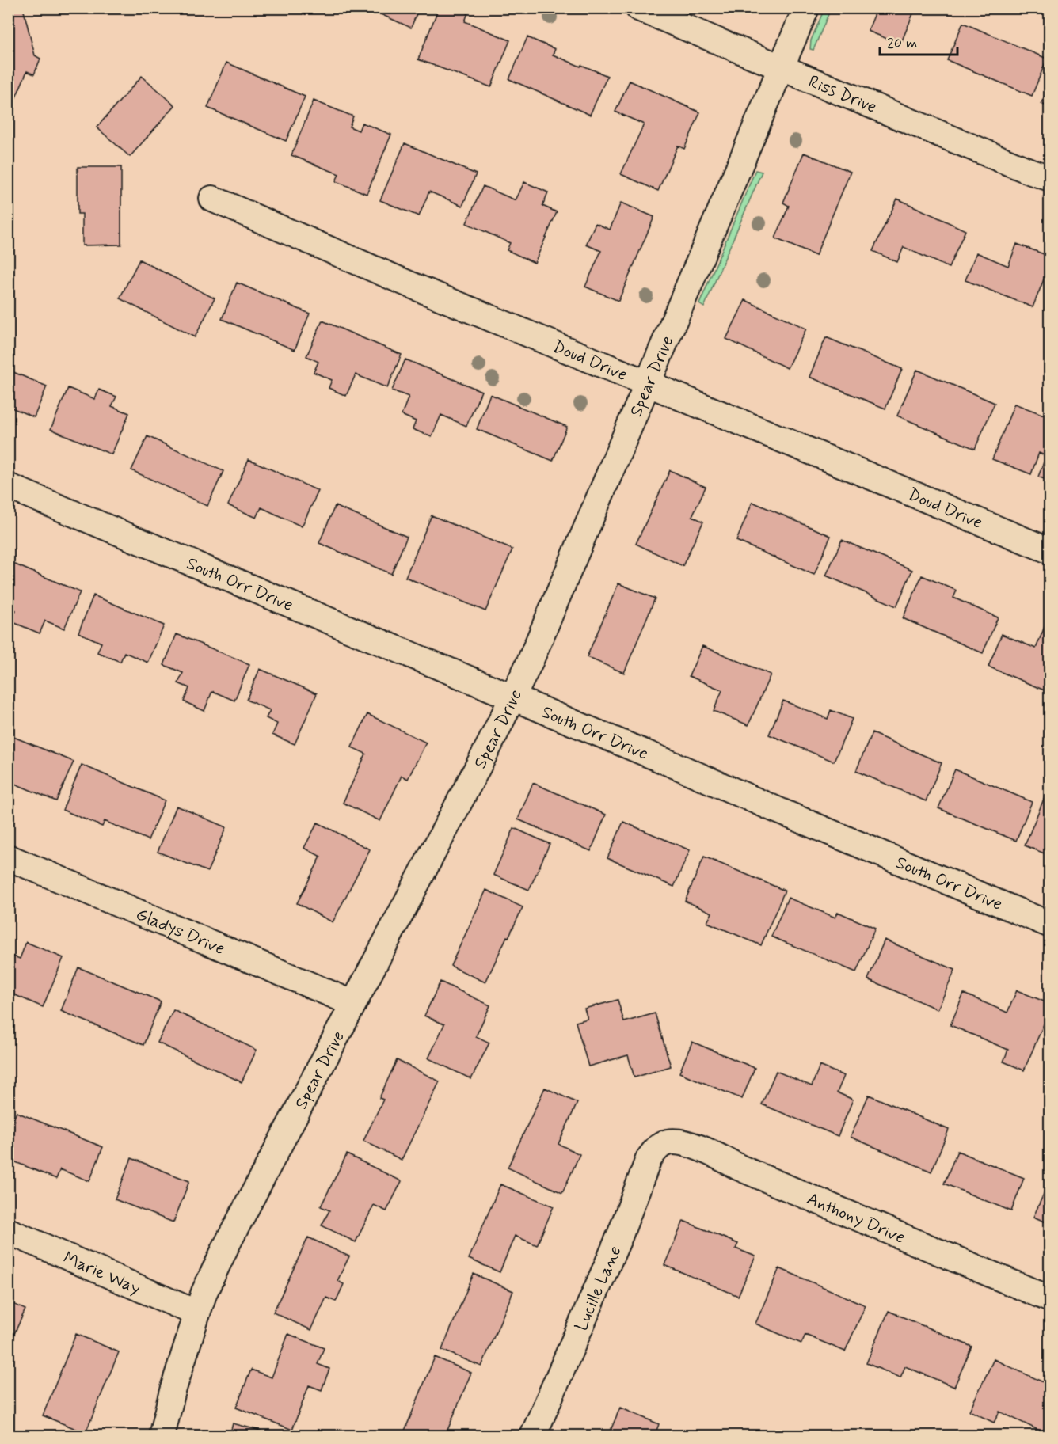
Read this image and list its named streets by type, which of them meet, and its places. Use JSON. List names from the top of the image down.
{
  "streets": {
    "street": [
      "Riss Drive",
      "Doud Drive",
      "Spear Drive",
      "South Orr Drive",
      "Gladys Drive",
      "Anthony Drive",
      "Marie Way",
      "Lucille Lane"
    ]
  },
  "crossings": [
    ["Riss Drive", "Spear Drive"],
    ["Doud Drive", "Spear Drive"],
    ["Spear Drive", "South Orr Drive"],
    ["Spear Drive", "Gladys Drive"],
    ["Spear Drive", "Marie Way"],
    ["Anthony Drive", "Lucille Lane"]
  ],
  "scale_bar": "20 m"
}
